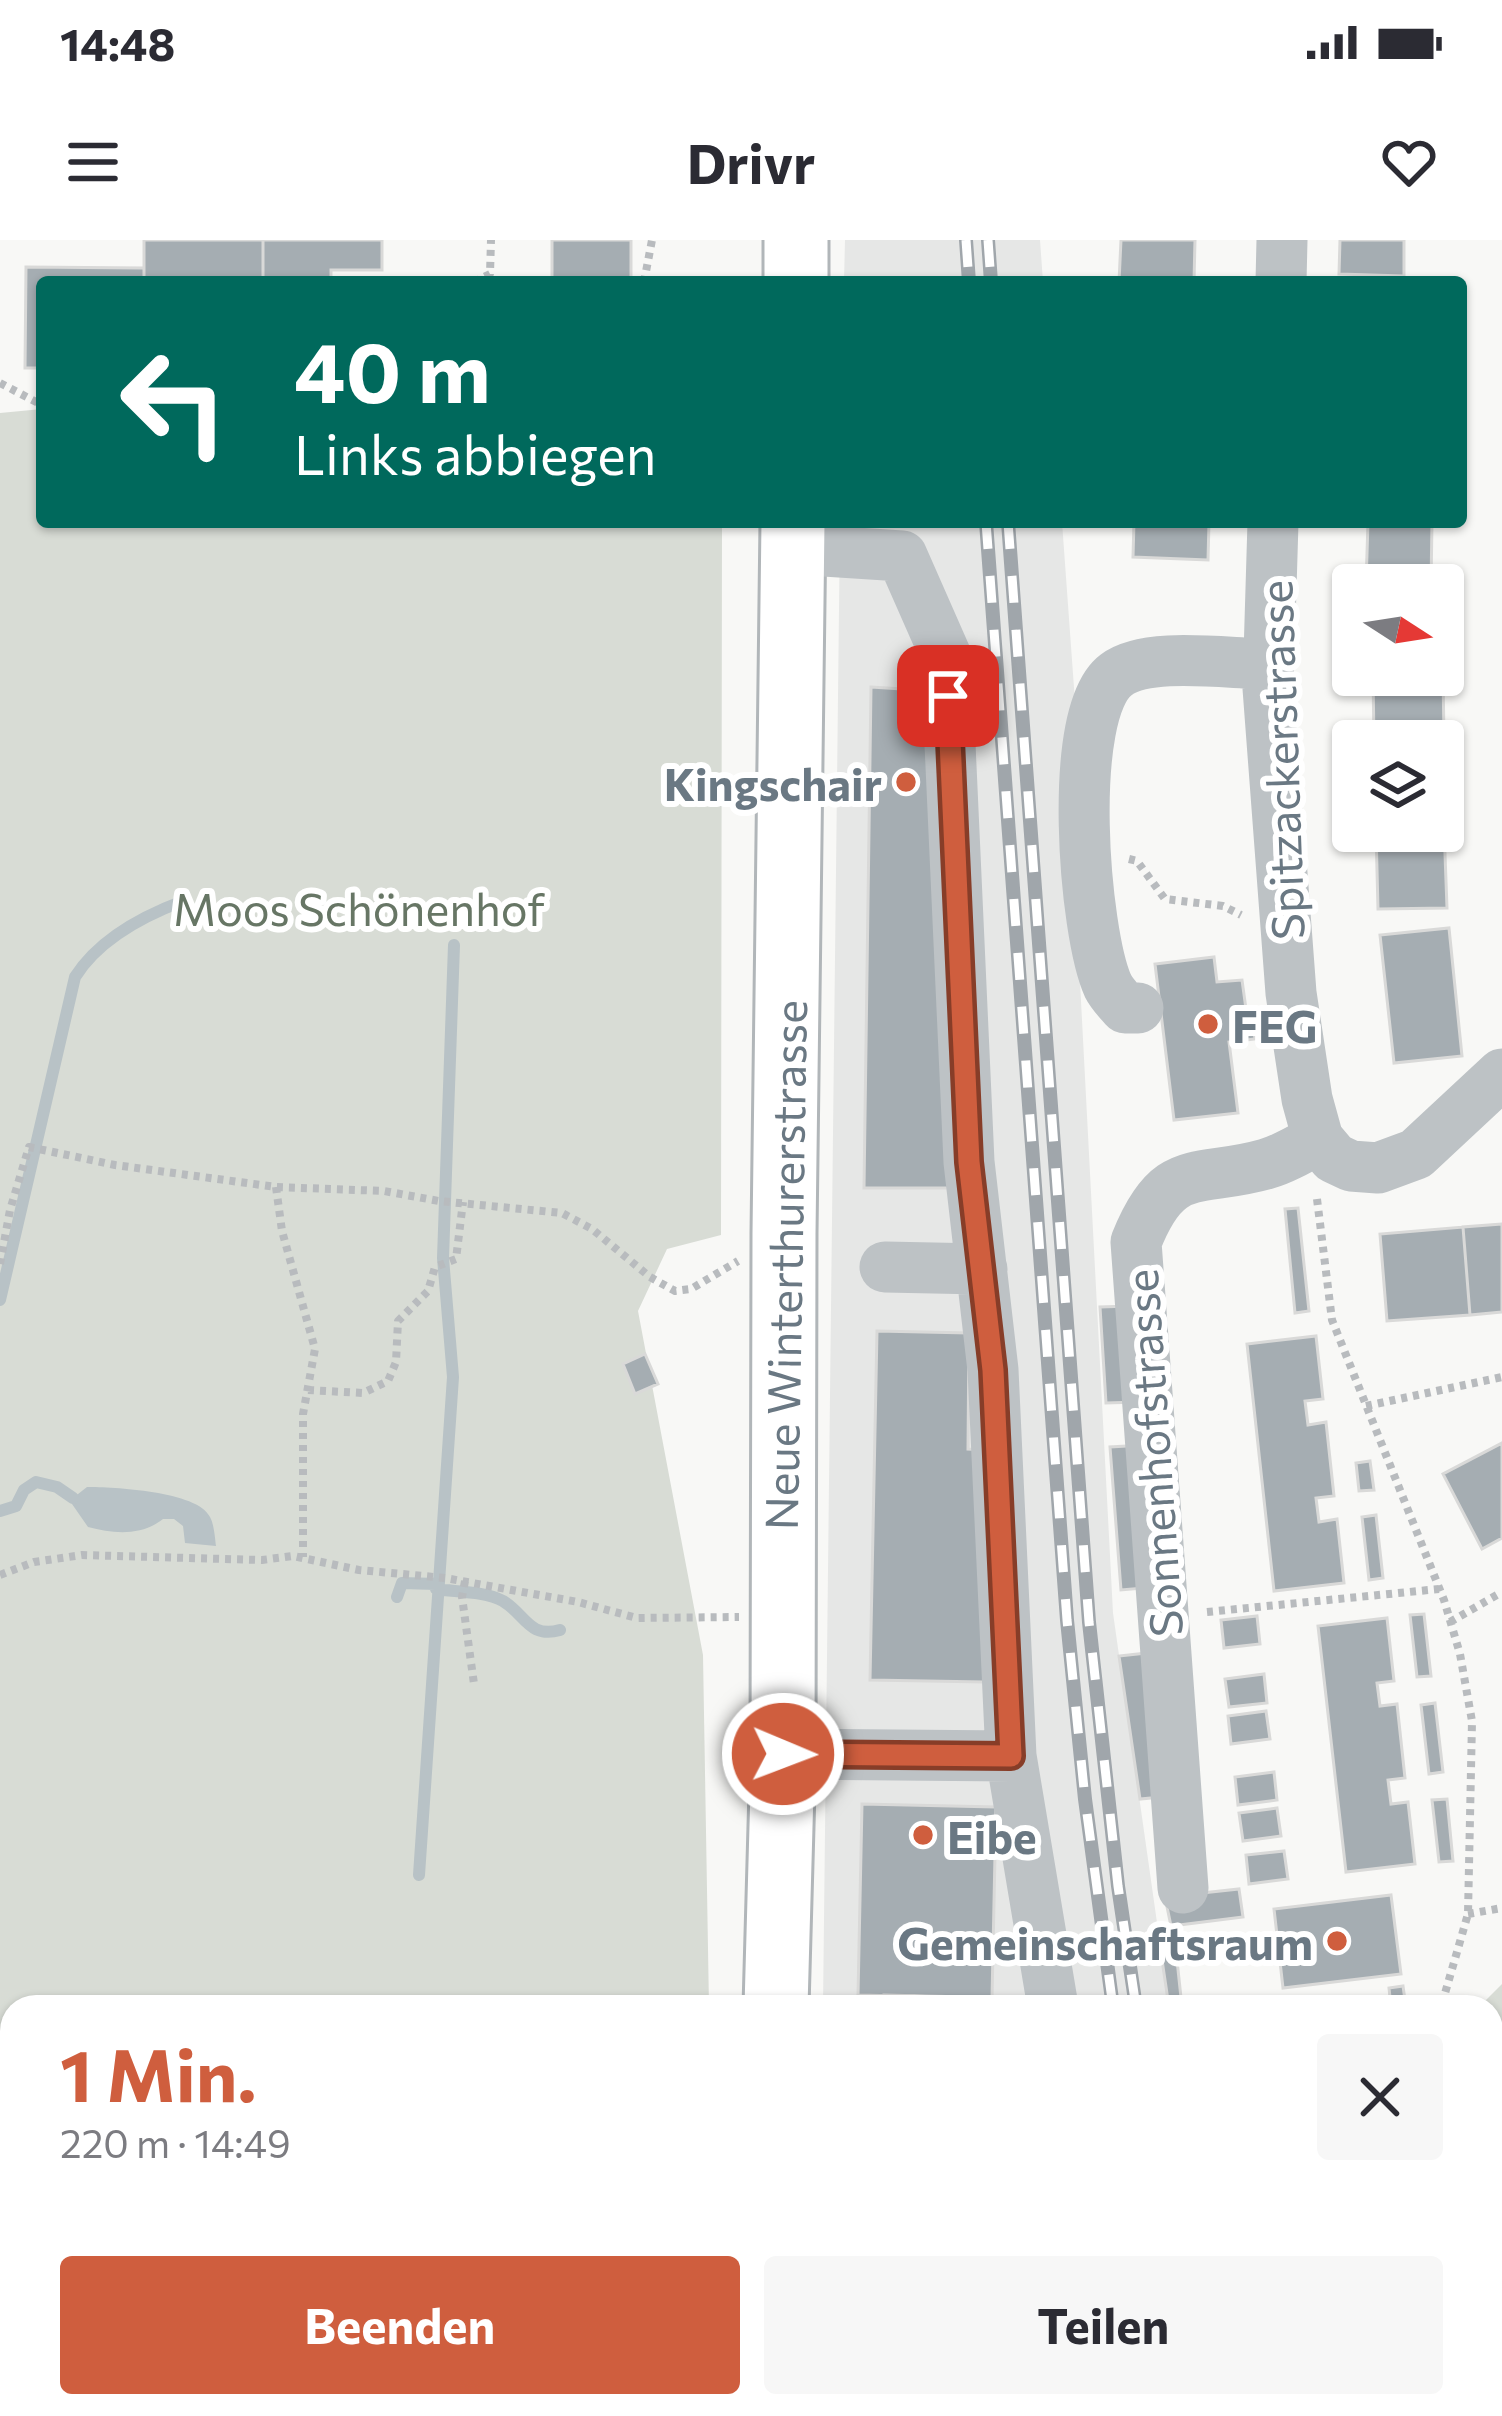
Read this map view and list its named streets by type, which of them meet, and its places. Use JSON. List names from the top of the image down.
{
  "streets": {
    "main road": ["Neue Winterthurerstrasse"],
    "street": ["Spitzackerstrasse", "Sonnenhofstrasse"]
  },
  "crossings": [
    ["Spitzackerstrasse", "Sonnenhofstrasse"]
  ],
  "parks": ["Moos Schönenhof"],
  "places": [
    "Kingschair",
    "FEG",
    "Eibe",
    "Gemeinschaftsraum"
  ],
  "north": "right",
  "page": {
    "status": "14:48",
    "header": "Drivr",
    "turn": ["40 m", "Links abbiegen"],
    "heading": ["1 Min.", "220 m · 14:49"],
    "buttons": ["Beenden", "Teilen"]
  }
}
